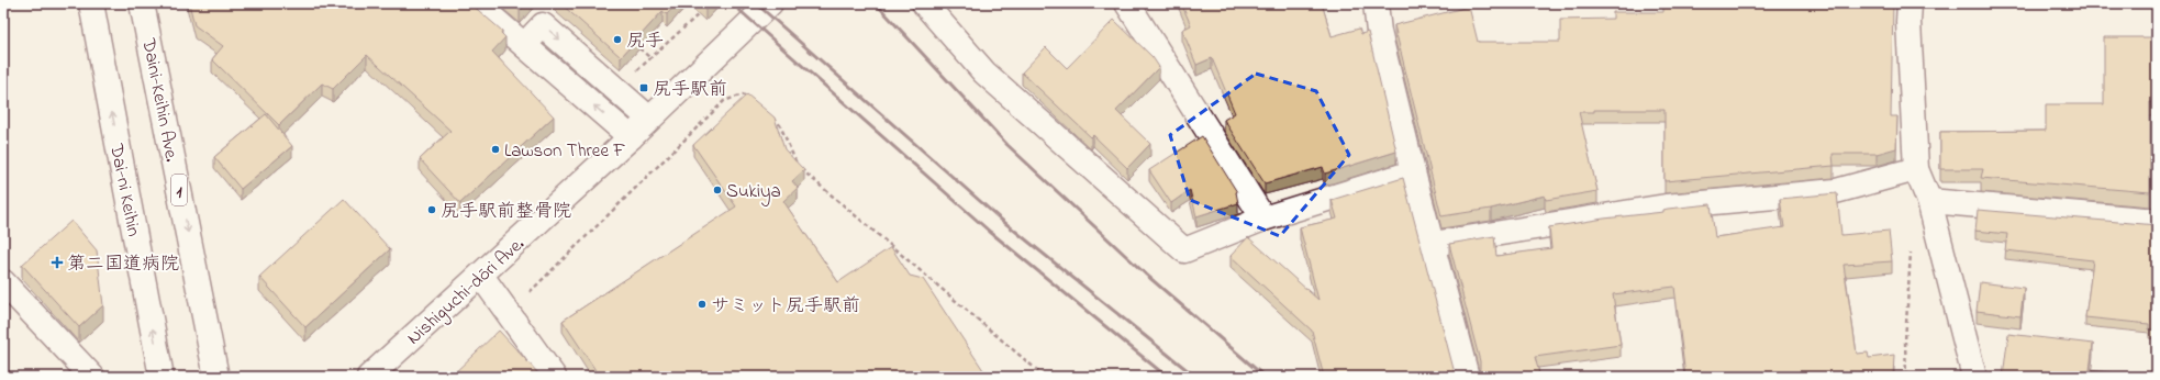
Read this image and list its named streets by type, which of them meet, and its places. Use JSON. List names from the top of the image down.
{
  "streets": {
    "main road": [
      "Daini-Keihin Ave.",
      "Dai-ni Keihin",
      "1",
      "Nishiguchi-dōri Ave."
    ]
  },
  "one_way": ["Daini-Keihin Ave.", "Dai-ni Keihin"],
  "places": {
    "other": [
      "尻手",
      "Lawson Three F",
      "Sukiya",
      "尻手駅前整骨院",
      "サミット尻手駅前"
    ],
    "transit": ["尻手駅前"],
    "health": ["第二国道病院"]
  }
}
